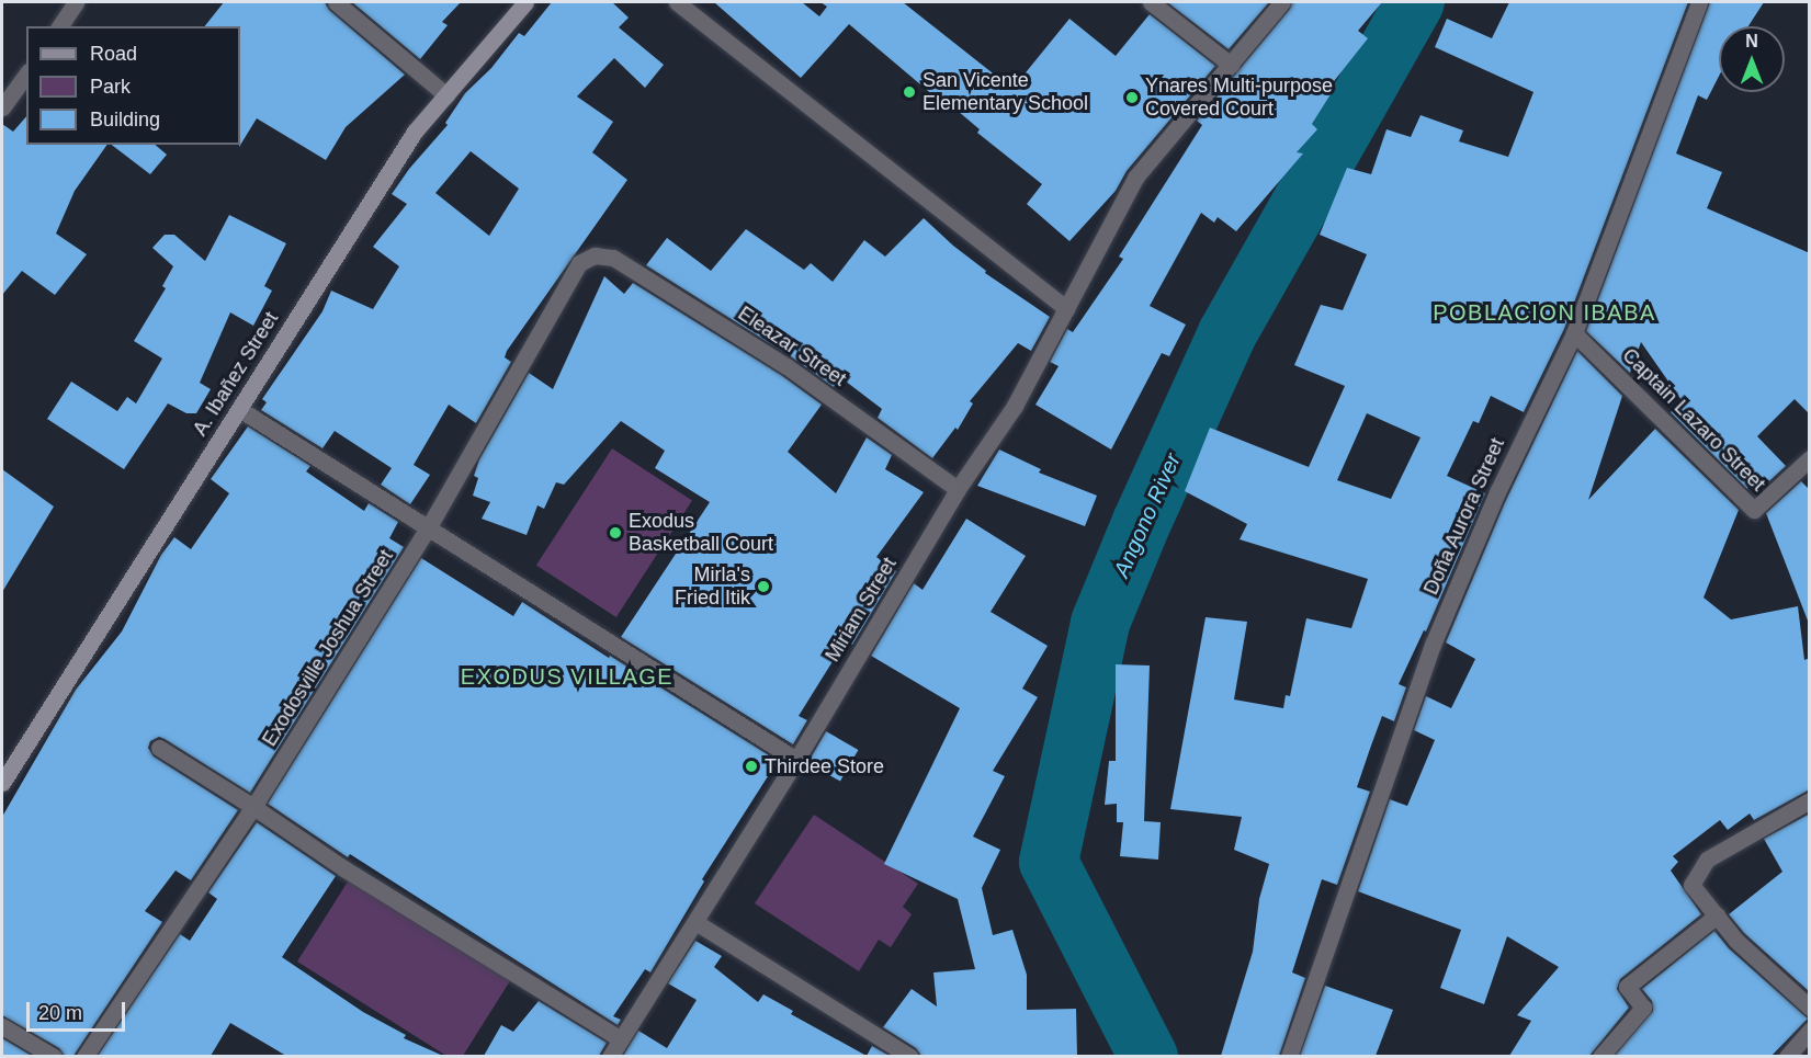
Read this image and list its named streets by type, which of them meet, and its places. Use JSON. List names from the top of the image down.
{
  "streets": {
    "street": [
      "Eleazar Street",
      "A. Ibañez Street",
      "Captain Lazaro Street",
      "Doña Aurora Street",
      "Miriam Street",
      "Exodosville Joshua Street"
    ]
  },
  "crossings": [
    ["Eleazar Street", "Miriam Street"],
    ["Eleazar Street", "Exodosville Joshua Street"],
    ["Captain Lazaro Street", "Doña Aurora Street"]
  ],
  "districts": ["POBLACION IBABA", "EXODUS VILLAGE"],
  "water": ["Angono River"],
  "places": [
    "San Vicente Elementary School",
    "Ynares Multi-purpose Covered Court",
    "Exodus Basketball Court",
    "Mirla's Fried Itik",
    "Thirdee Store"
  ],
  "legend": ["Road", "Park", "Building"],
  "scale_bar": "20 m",
  "north": "top"
}
